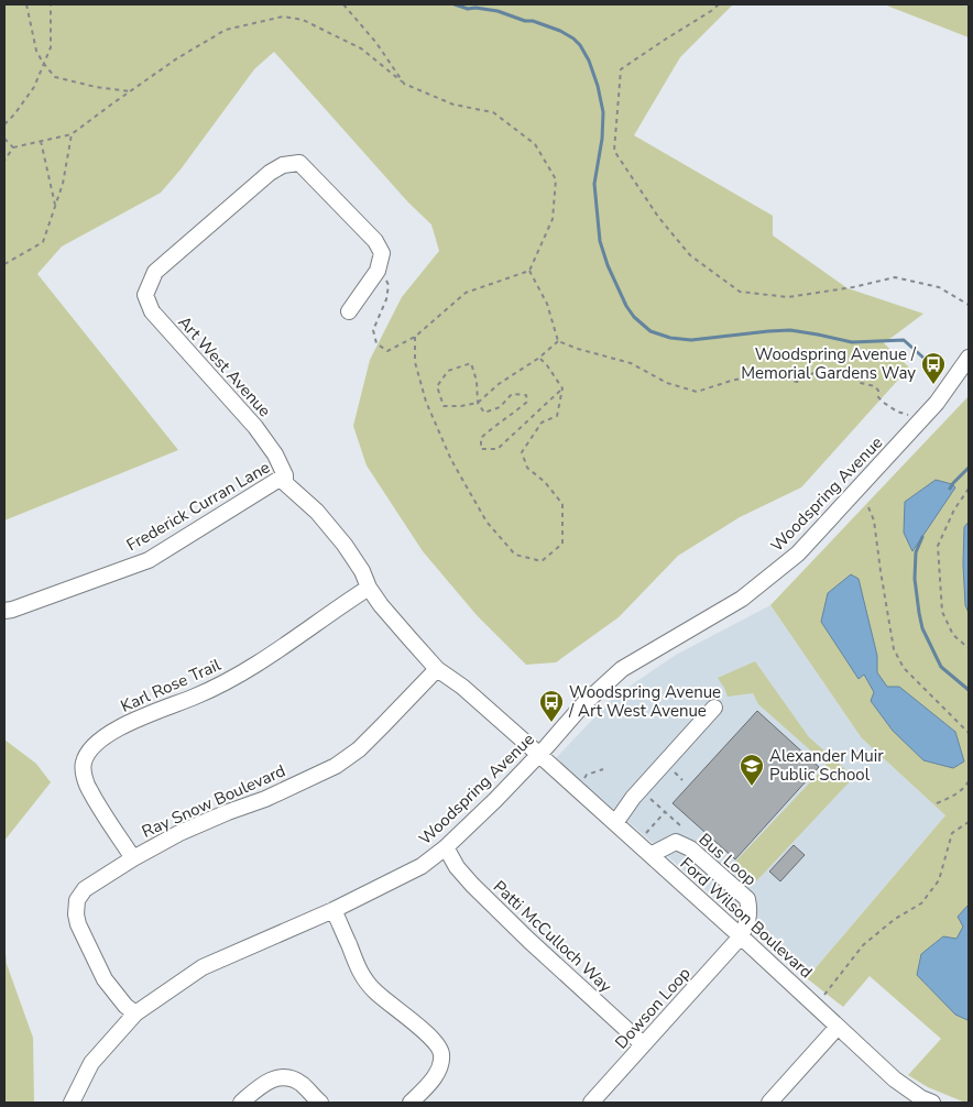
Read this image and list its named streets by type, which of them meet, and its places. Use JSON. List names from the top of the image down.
{
  "streets": {
    "street": [
      "Art West Avenue",
      "Woodspring Avenue",
      "Frederick Curran Lane",
      "Karl Rose Trail",
      "Ray Snow Boulevard",
      "Bus Loop",
      "Ford Wilson Boulevard",
      "Patti McCulloch Way",
      "Dowson Loop"
    ]
  },
  "crossings": [
    ["Art West Avenue", "Woodspring Avenue"],
    ["Art West Avenue", "Frederick Curran Lane"],
    ["Art West Avenue", "Karl Rose Trail"],
    ["Art West Avenue", "Ray Snow Boulevard"],
    ["Art West Avenue", "Ford Wilson Boulevard"],
    ["Woodspring Avenue", "Ray Snow Boulevard"],
    ["Woodspring Avenue", "Ford Wilson Boulevard"],
    ["Woodspring Avenue", "Patti McCulloch Way"],
    ["Karl Rose Trail", "Ray Snow Boulevard"],
    ["Bus Loop", "Ford Wilson Boulevard"],
    ["Bus Loop", "Dowson Loop"],
    ["Ford Wilson Boulevard", "Dowson Loop"],
    ["Patti McCulloch Way", "Dowson Loop"]
  ],
  "places": {
    "bus stop": ["Woodspring Avenue / Memorial Gardens Way", "Woodspring Avenue / Art West Avenue"],
    "school or university": ["Alexander Muir Public School"]
  }
}
